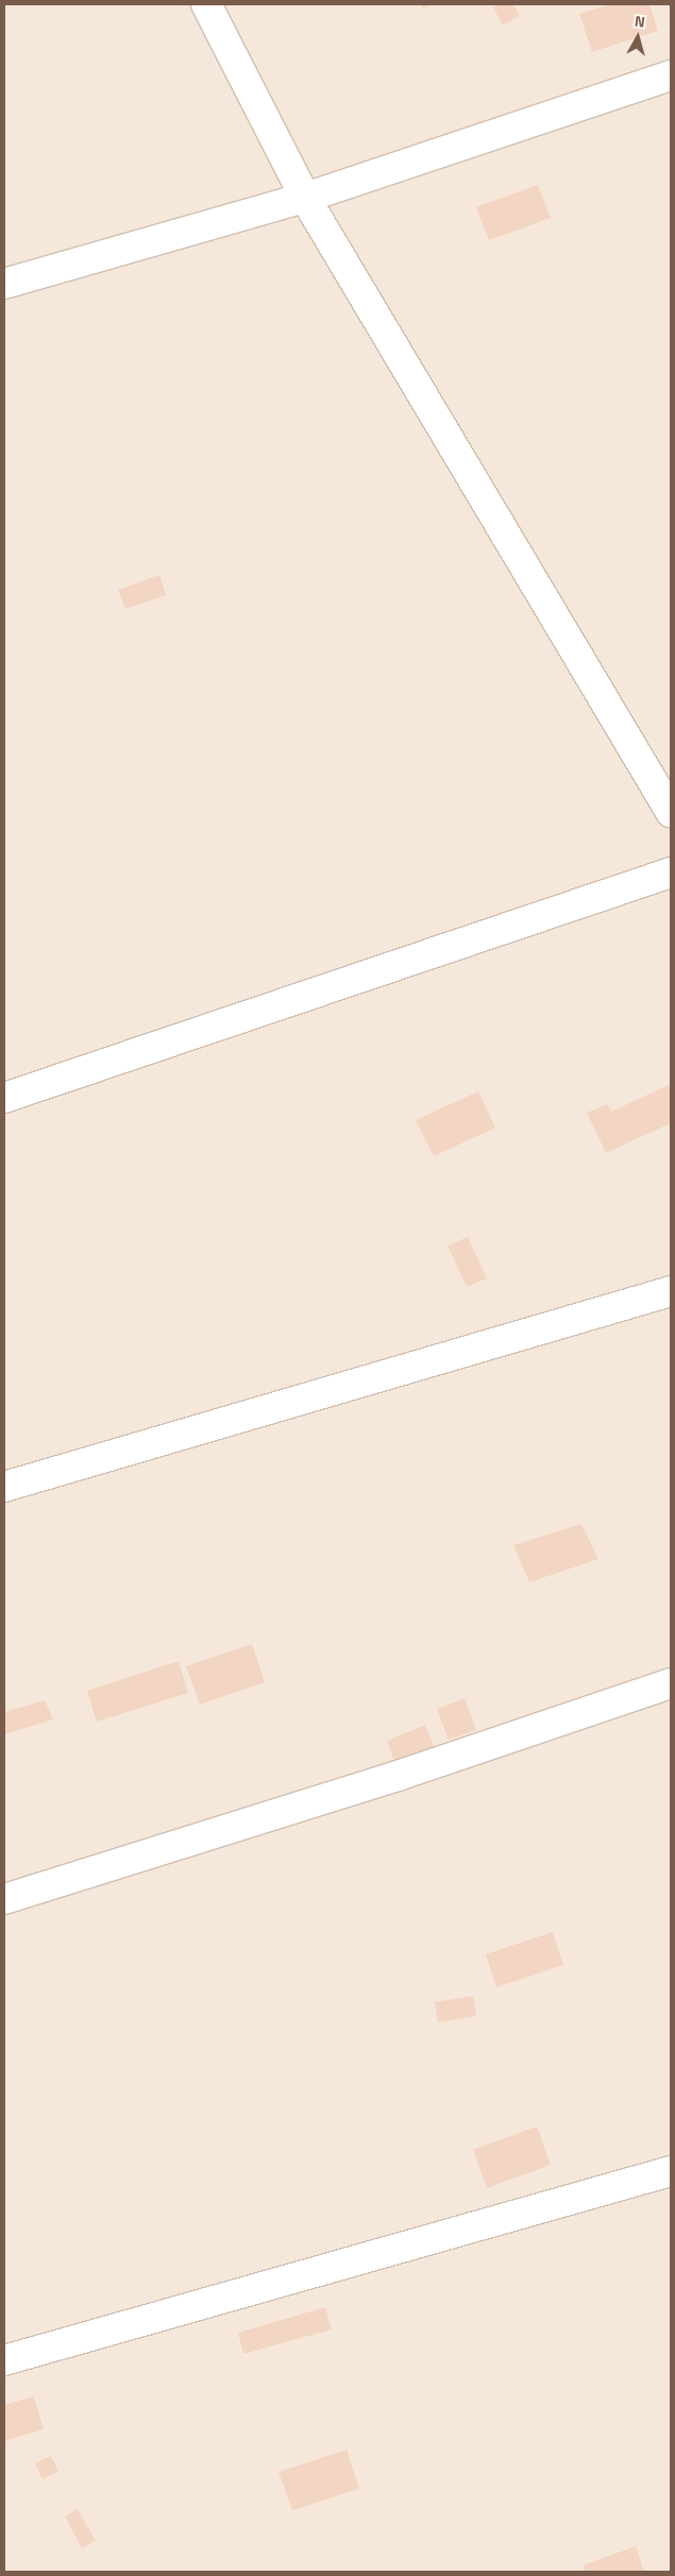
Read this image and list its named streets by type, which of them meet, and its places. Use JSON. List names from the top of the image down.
{
  "north": "top"
}
